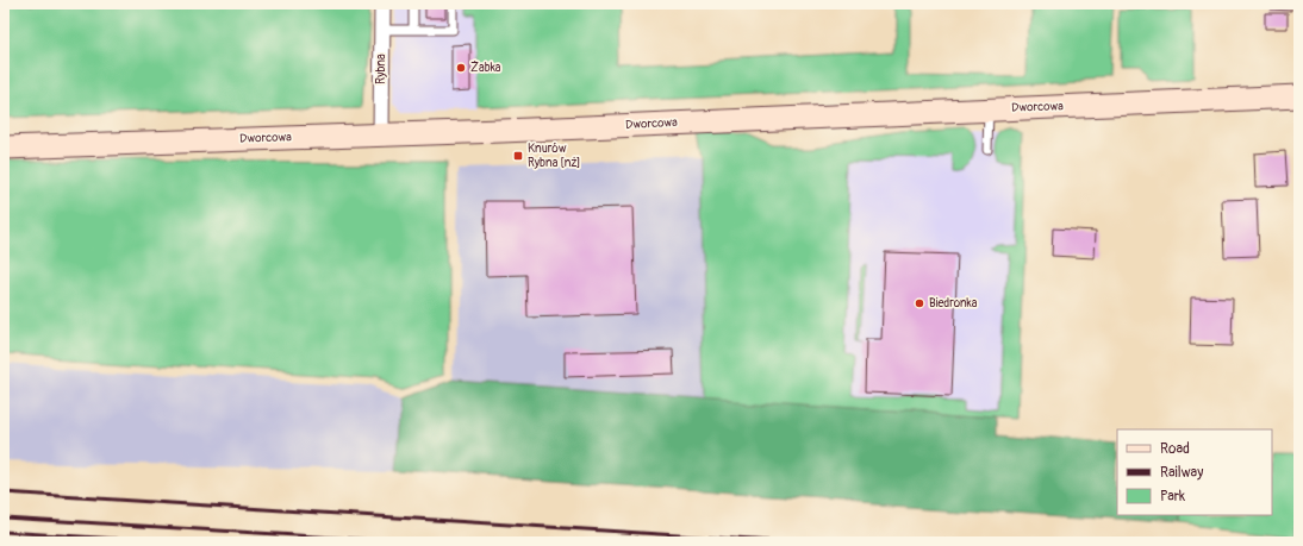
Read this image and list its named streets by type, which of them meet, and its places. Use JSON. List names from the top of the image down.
{
  "streets": {
    "main road": ["Dworcowa"],
    "street": ["Rybna"]
  },
  "crossings": [
    ["Rybna", "Dworcowa"]
  ],
  "places": {
    "other": ["Żabka", "Biedronka"],
    "transit": ["Knurów Rybna [nż]"]
  },
  "legend": ["Road", "Railway", "Park"]
}
